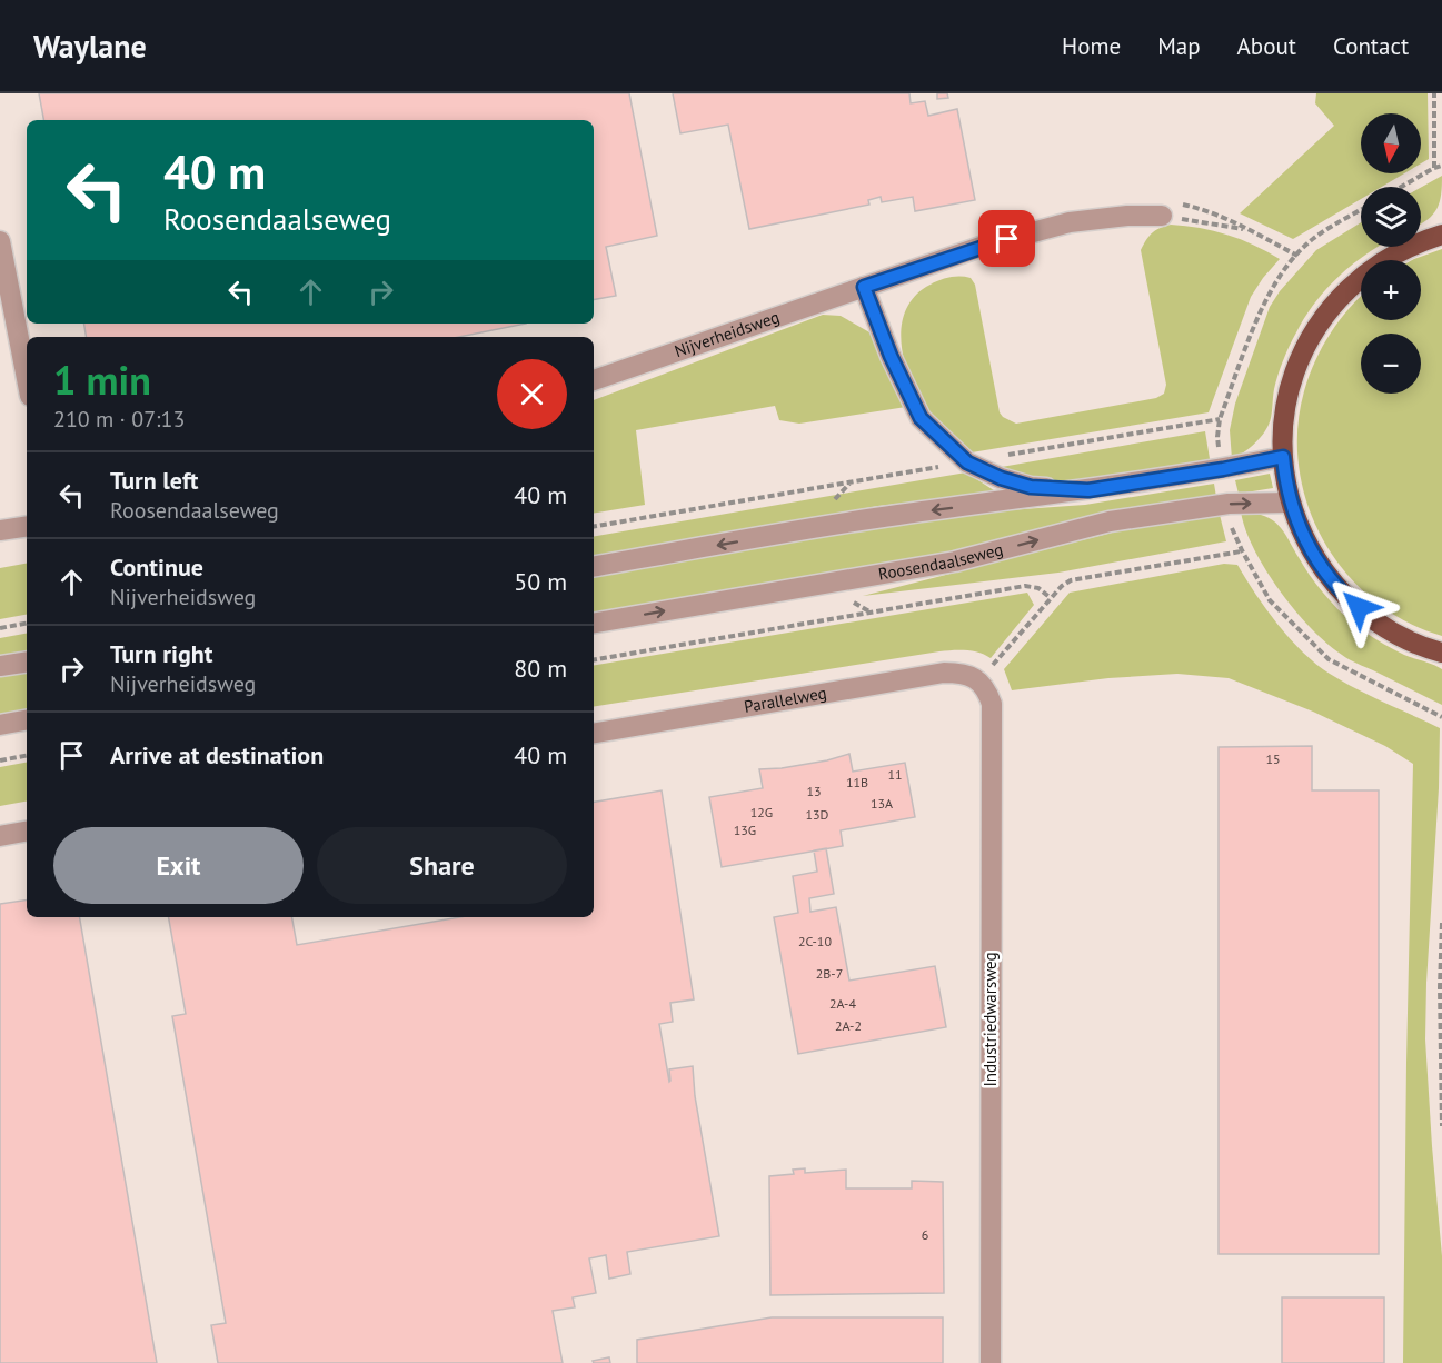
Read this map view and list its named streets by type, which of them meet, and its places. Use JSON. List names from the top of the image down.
{
  "streets": {
    "street": [
      "Nijverheidsweg",
      "Roosendaalseweg",
      "Parallelweg",
      "Industriedwarsweg"
    ]
  },
  "crossings": [
    ["Parallelweg", "Industriedwarsweg"]
  ],
  "house_numbers": [
    "15",
    "11",
    "11B",
    "13",
    "13A",
    "12G",
    "13D",
    "13G",
    "2C-10",
    "2B-7",
    "2A-4",
    "2A-2",
    "6"
  ],
  "north": "bottom",
  "page": {
    "header": "Waylane",
    "nav": [
      "Home",
      "Map",
      "About",
      "Contact"
    ],
    "map_buttons": ["+", "−"],
    "turn": ["40 m", "Roosendaalseweg"],
    "heading": ["1 min", "210 m · 07:13"],
    "list": [
      {
        "name": "Turn left",
        "note": "Roosendaalseweg",
        "value": "40 m"
      },
      {
        "name": "Continue",
        "note": "Nijverheidsweg",
        "value": "50 m"
      },
      {
        "name": "Turn right",
        "note": "Nijverheidsweg",
        "value": "80 m"
      },
      {
        "name": "Arrive at destination",
        "value": "40 m"
      }
    ],
    "buttons": ["Exit", "Share"]
  }
}
